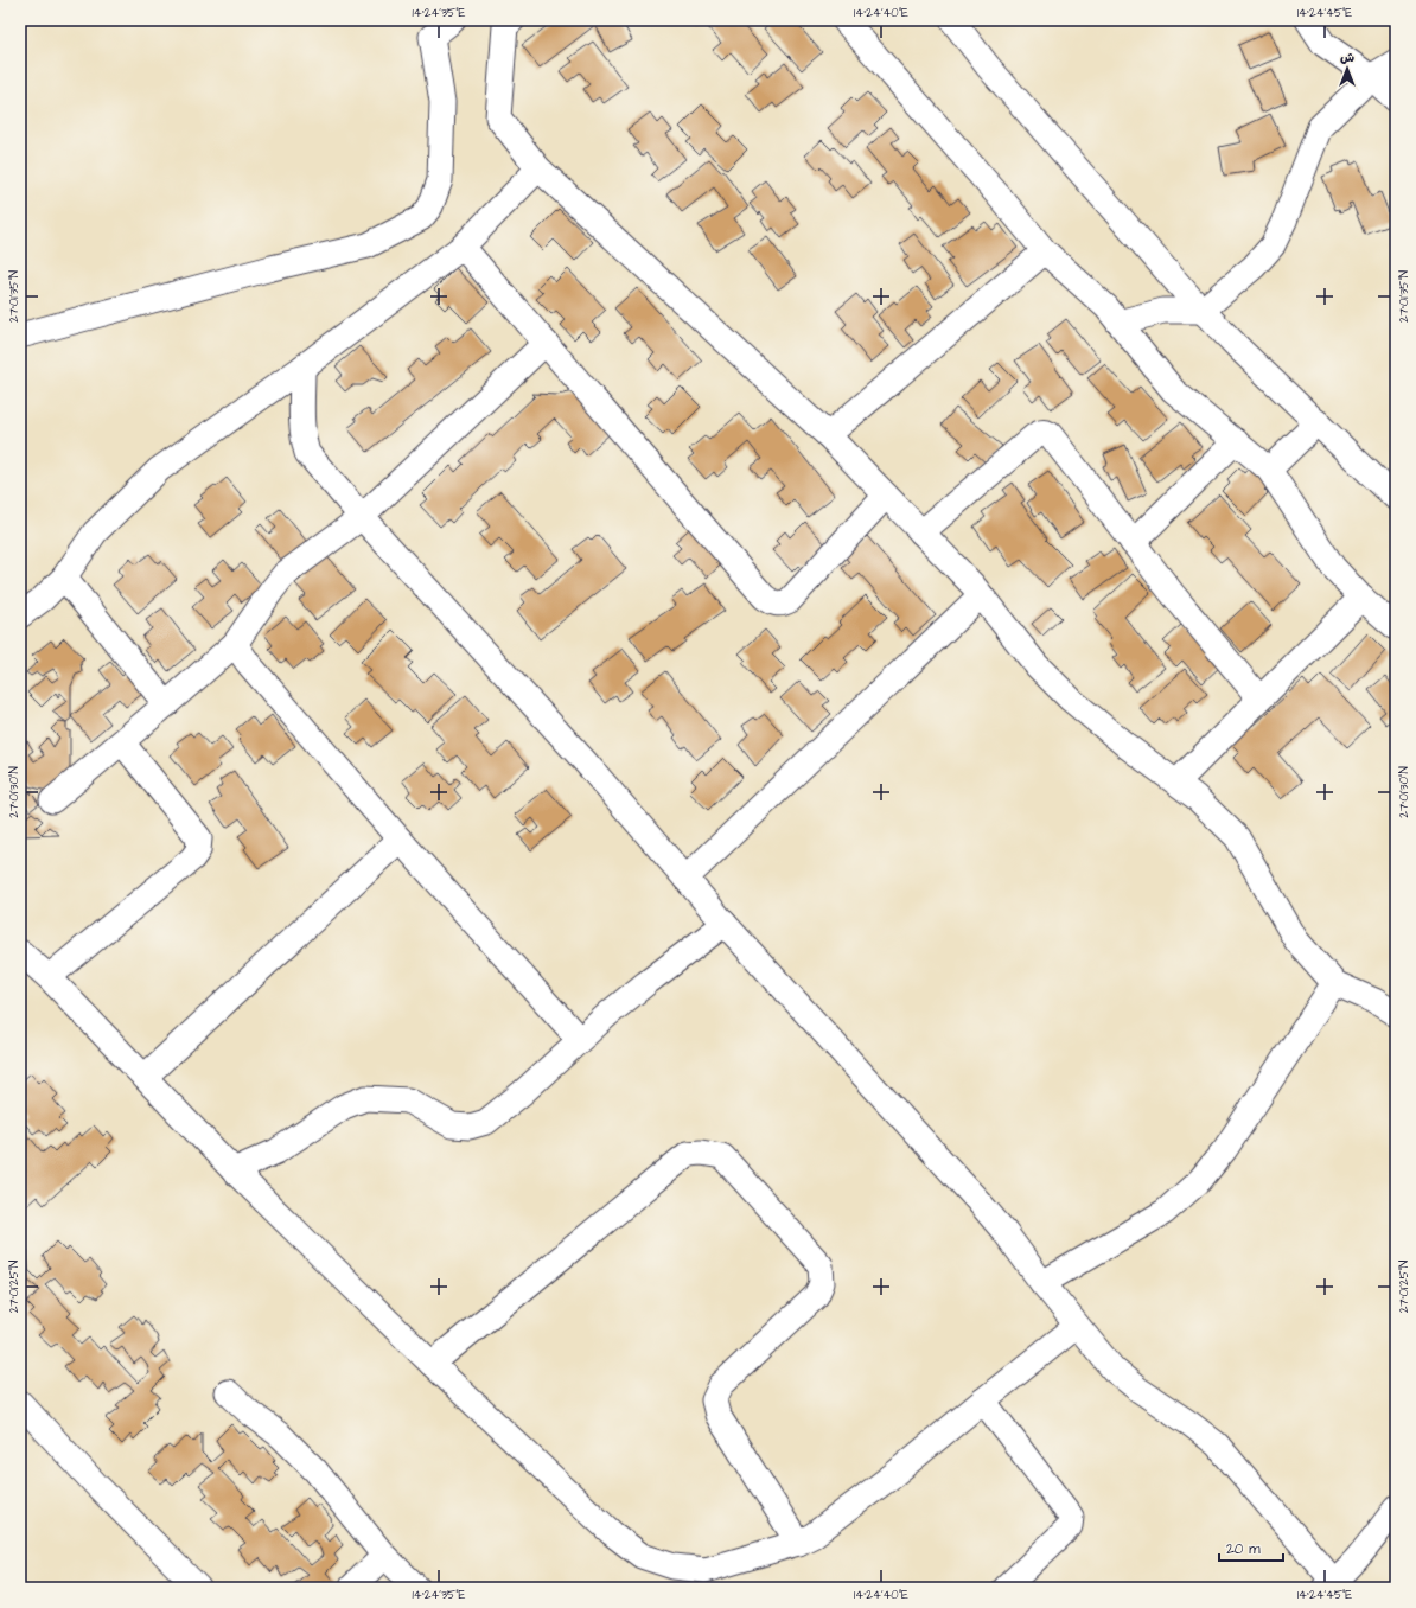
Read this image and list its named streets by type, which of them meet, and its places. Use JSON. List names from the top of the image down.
{
  "scale_bar": "20 m",
  "north": "top",
  "coordinates": [
    "14°24'35\"E",
    "14°24'40\"E",
    "14°24'45\"E",
    "27°01'35\"N",
    "27°01'30\"N",
    "27°01'25\"N"
  ]
}
